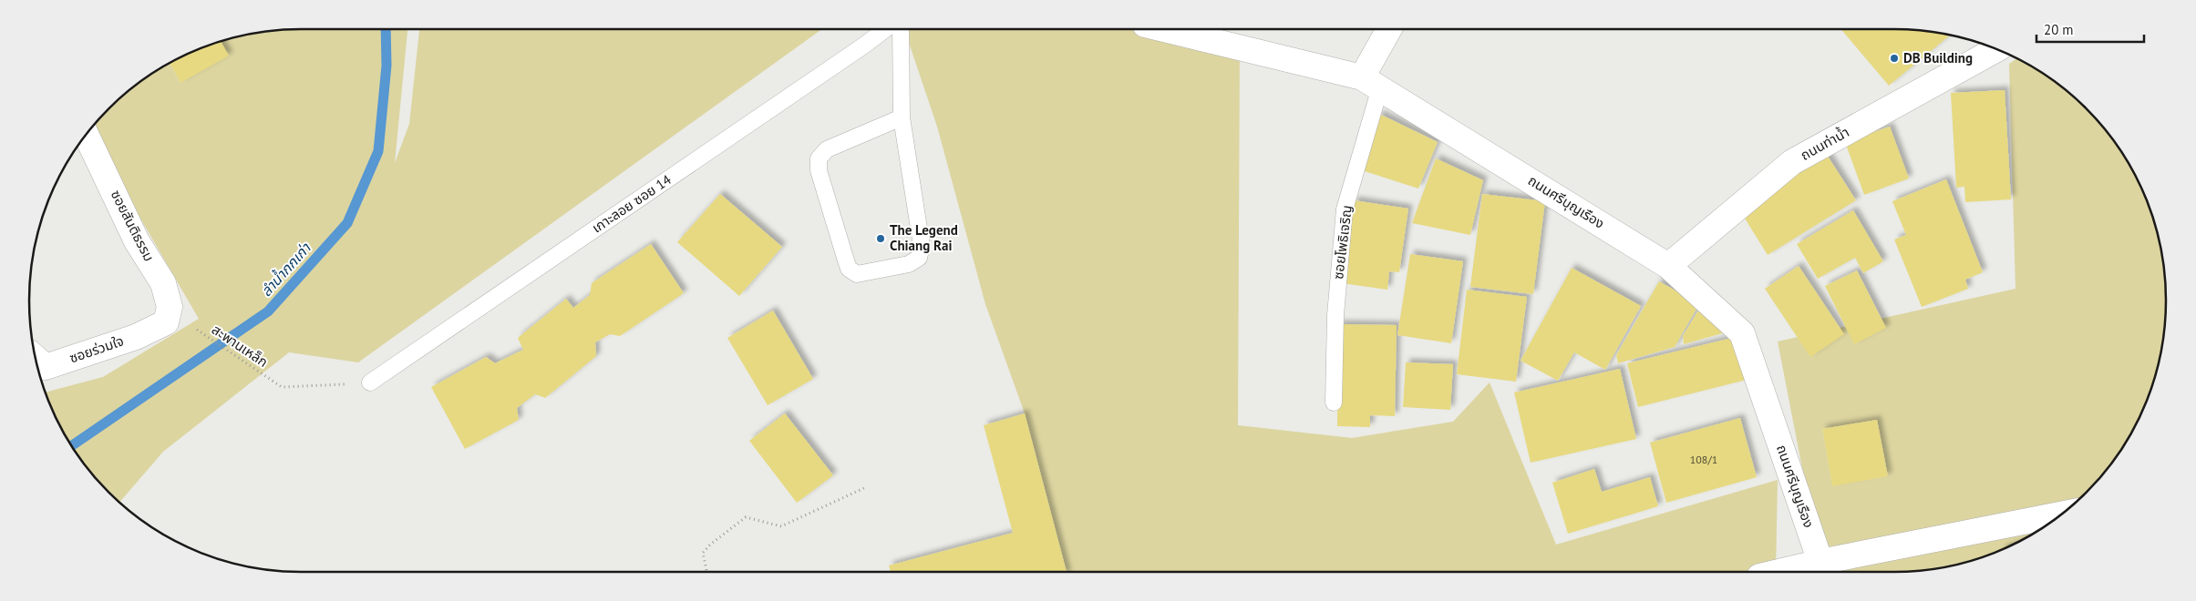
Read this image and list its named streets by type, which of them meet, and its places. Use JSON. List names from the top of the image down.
{
  "streets": {
    "street": [
      "ถนนท่าน้ำ",
      "ถนนศรีบุญเรือง",
      "ซอยสันติธรรม",
      "ซอยร่วมใจ"
    ],
    "lane": ["เกาะลอย ซอย 14", "ซอยโพธิเจริญ"],
    "path": ["สะพานเหล็ก"]
  },
  "crossings": [
    ["ถนนท่าน้ำ", "ถนนศรีบุญเรือง"],
    ["ถนนศรีบุญเรือง", "ซอยโพธิเจริญ"],
    ["เกาะลอย ซอย 14", "สะพานเหล็ก"],
    ["ซอยสันติธรรม", "ซอยร่วมใจ"]
  ],
  "water": ["ลำน้ำกกเก่า"],
  "places": ["DB Building", "The Legend Chiang Rai"],
  "house_numbers": ["108/1"],
  "scale_bar": "20 m"
}
